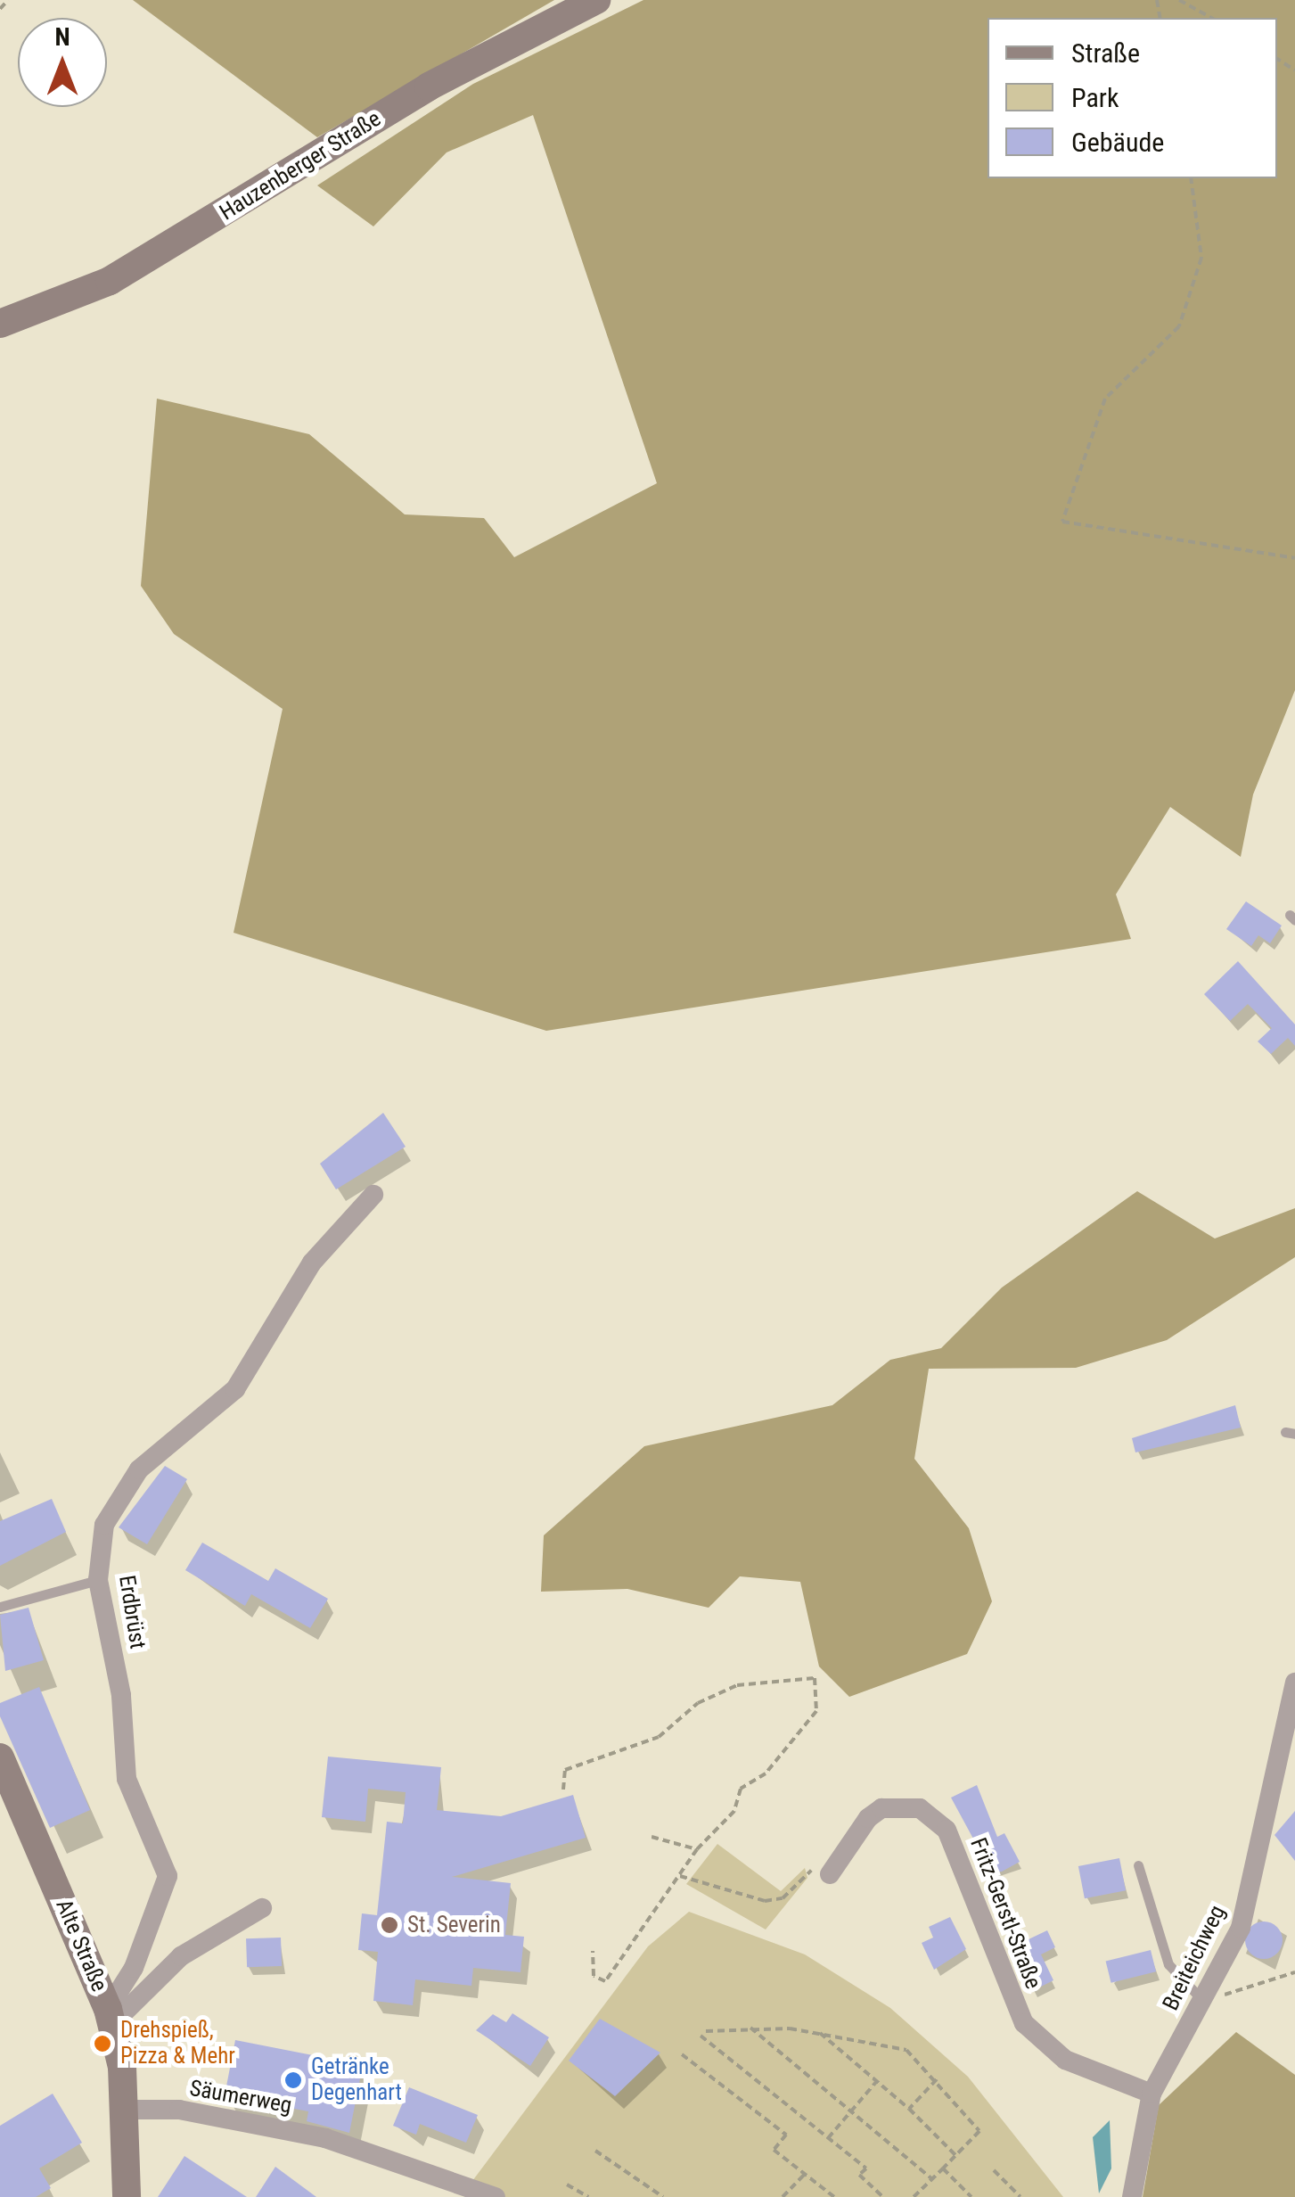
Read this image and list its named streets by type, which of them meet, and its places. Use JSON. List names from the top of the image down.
{
  "streets": {
    "main road": ["Hauzenberger Straße", "Alte Straße"],
    "street": [
      "Erdbrüst",
      "Fritz-Gerstl-Straße",
      "Breiteichweg",
      "Säumerweg"
    ]
  },
  "crossings": [
    ["Erdbrüst", "Alte Straße"],
    ["Fritz-Gerstl-Straße", "Breiteichweg"],
    ["Alte Straße", "Säumerweg"]
  ],
  "places": ["St. Severin", "Drehspieß, Pizza & Mehr", "Getränke Degenhart"],
  "legend": ["Straße", "Park", "Gebäude"],
  "north": "top"
}
